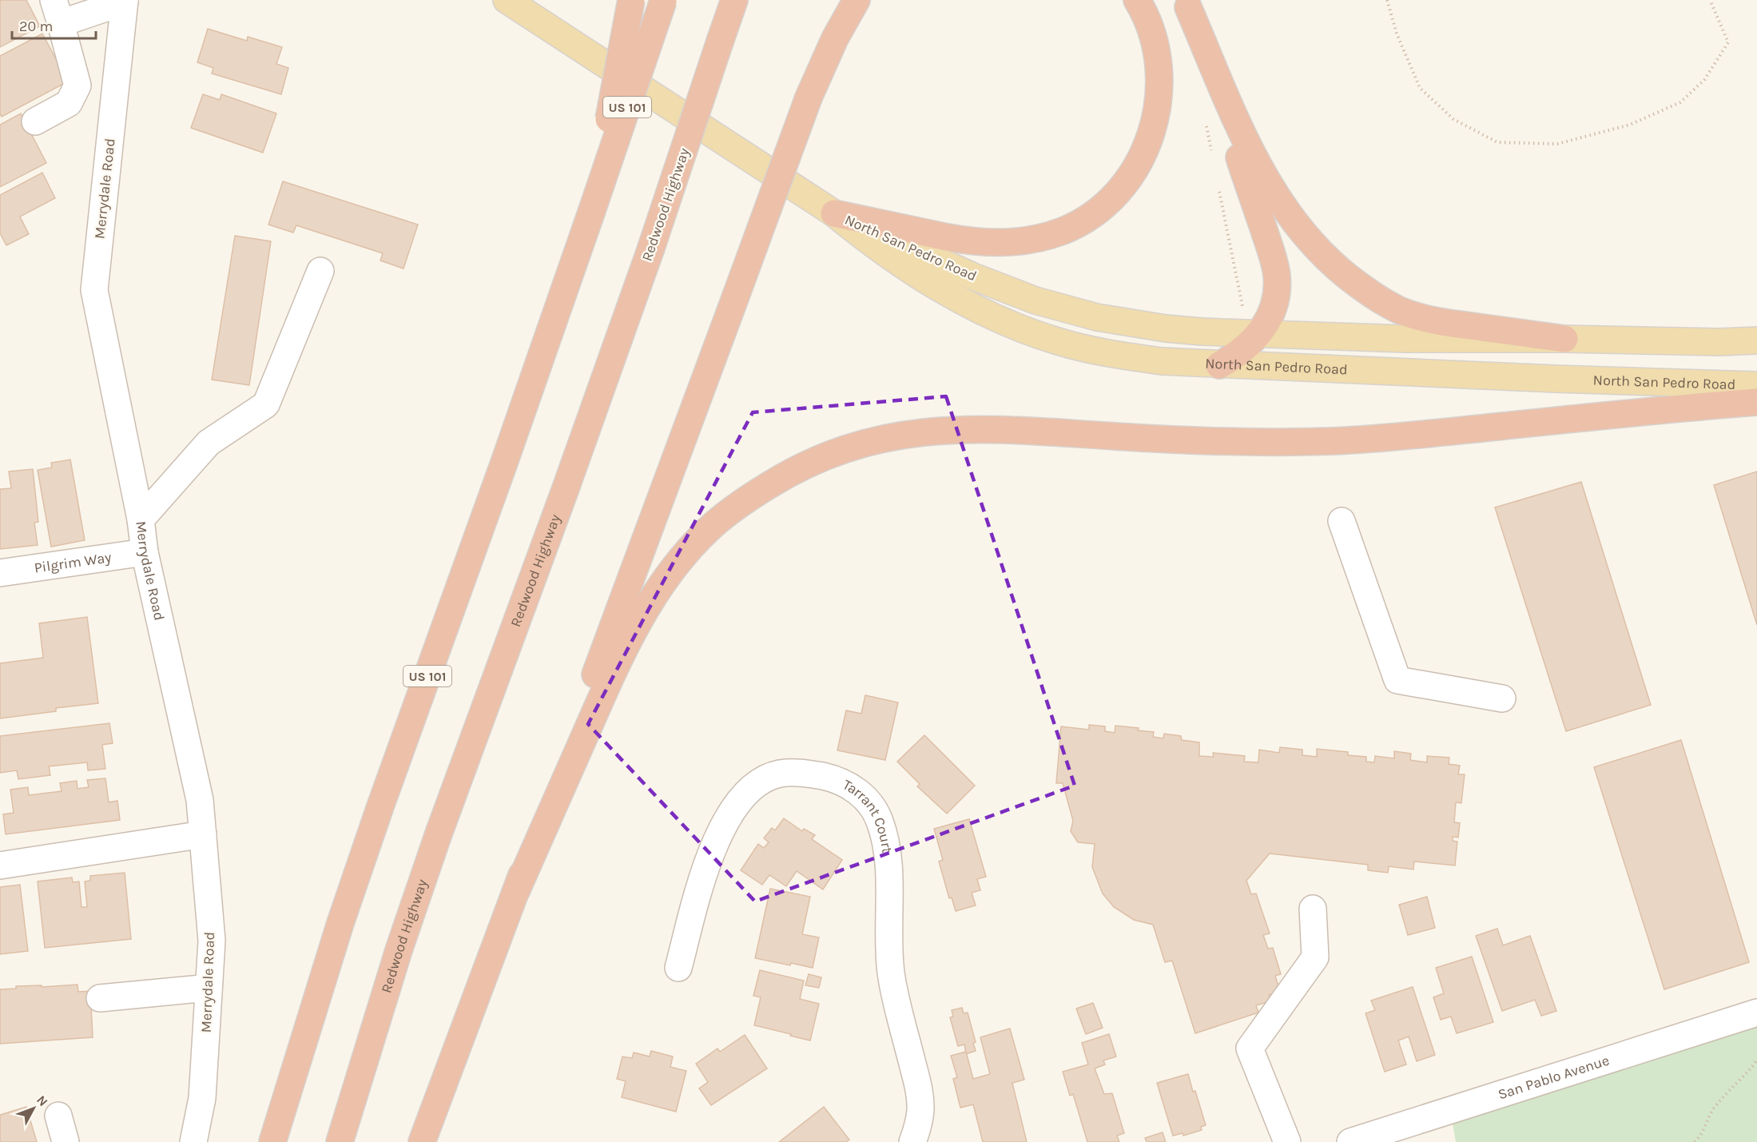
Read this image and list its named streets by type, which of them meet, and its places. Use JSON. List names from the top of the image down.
{
  "streets": {
    "highway": ["US 101", "Redwood Highway"],
    "main road": ["North San Pedro Road"],
    "street": [
      "Merrydale Road",
      "Pilgrim Way",
      "Tarrant Court",
      "San Pablo Avenue"
    ]
  },
  "crossings": [
    ["Merrydale Road", "Pilgrim Way"]
  ],
  "scale_bar": "20 m",
  "north": "top right"
}
